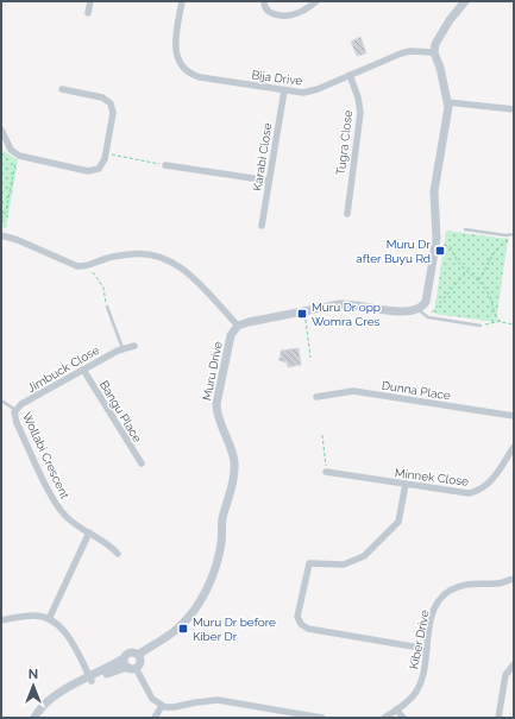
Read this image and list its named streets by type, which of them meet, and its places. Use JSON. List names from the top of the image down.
{
  "streets": {
    "street": [
      "Bija Drive",
      "Tugra Close",
      "Karabi Close",
      "Jimbuck Close",
      "Muru Drive",
      "Dunna Place",
      "Bangu Place",
      "Wollabi Crescent",
      "Minnek Close",
      "Kiber Drive"
    ]
  },
  "crossings": [
    ["Bija Drive", "Tugra Close"],
    ["Bija Drive", "Karabi Close"],
    ["Jimbuck Close", "Bangu Place"],
    ["Jimbuck Close", "Wollabi Crescent"]
  ],
  "places": {
    "transit": ["Muru Dr after Buyu Rd", "Muru Dr opp Womra Cres", "Muru Dr before Kiber Dr"]
  },
  "north": "top"
}
